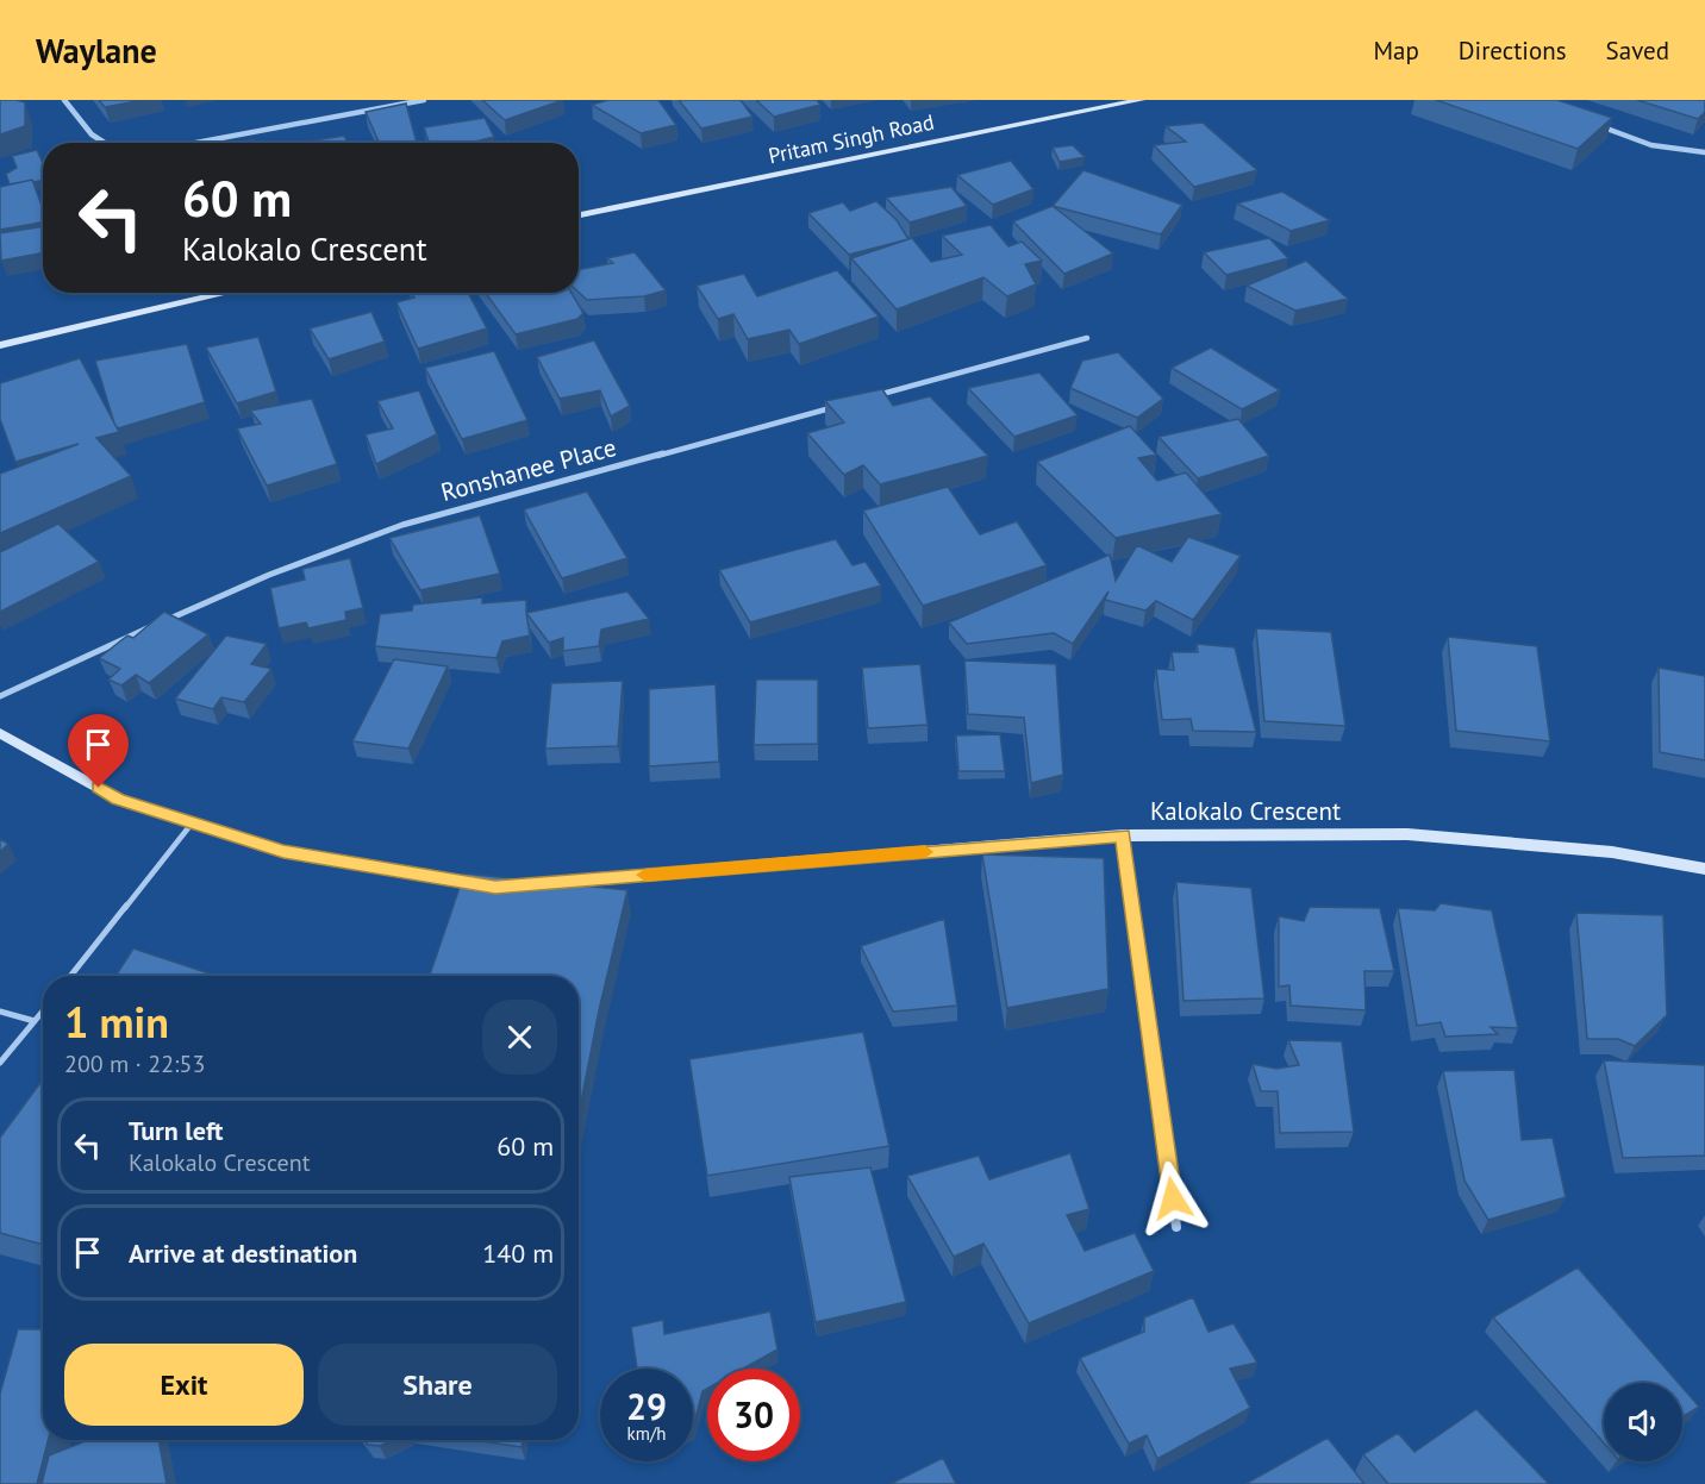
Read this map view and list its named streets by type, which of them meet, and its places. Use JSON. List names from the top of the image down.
{
  "streets": {
    "street": ["Pritam Singh Road", "Ronshanee Place", "Kalokalo Crescent"]
  },
  "page": {
    "header": "Waylane",
    "nav": ["Map", "Directions", "Saved"],
    "turn": ["60 m", "Kalokalo Crescent"],
    "heading": ["1 min", "200 m · 22:53"],
    "list": [
      {
        "name": "Turn left",
        "note": "Kalokalo Crescent",
        "value": "60 m"
      },
      {
        "name": "Arrive at destination",
        "value": "140 m"
      }
    ],
    "buttons": ["Exit", "Share"],
    "speed": "29 km/h",
    "limit": "30"
  }
}
